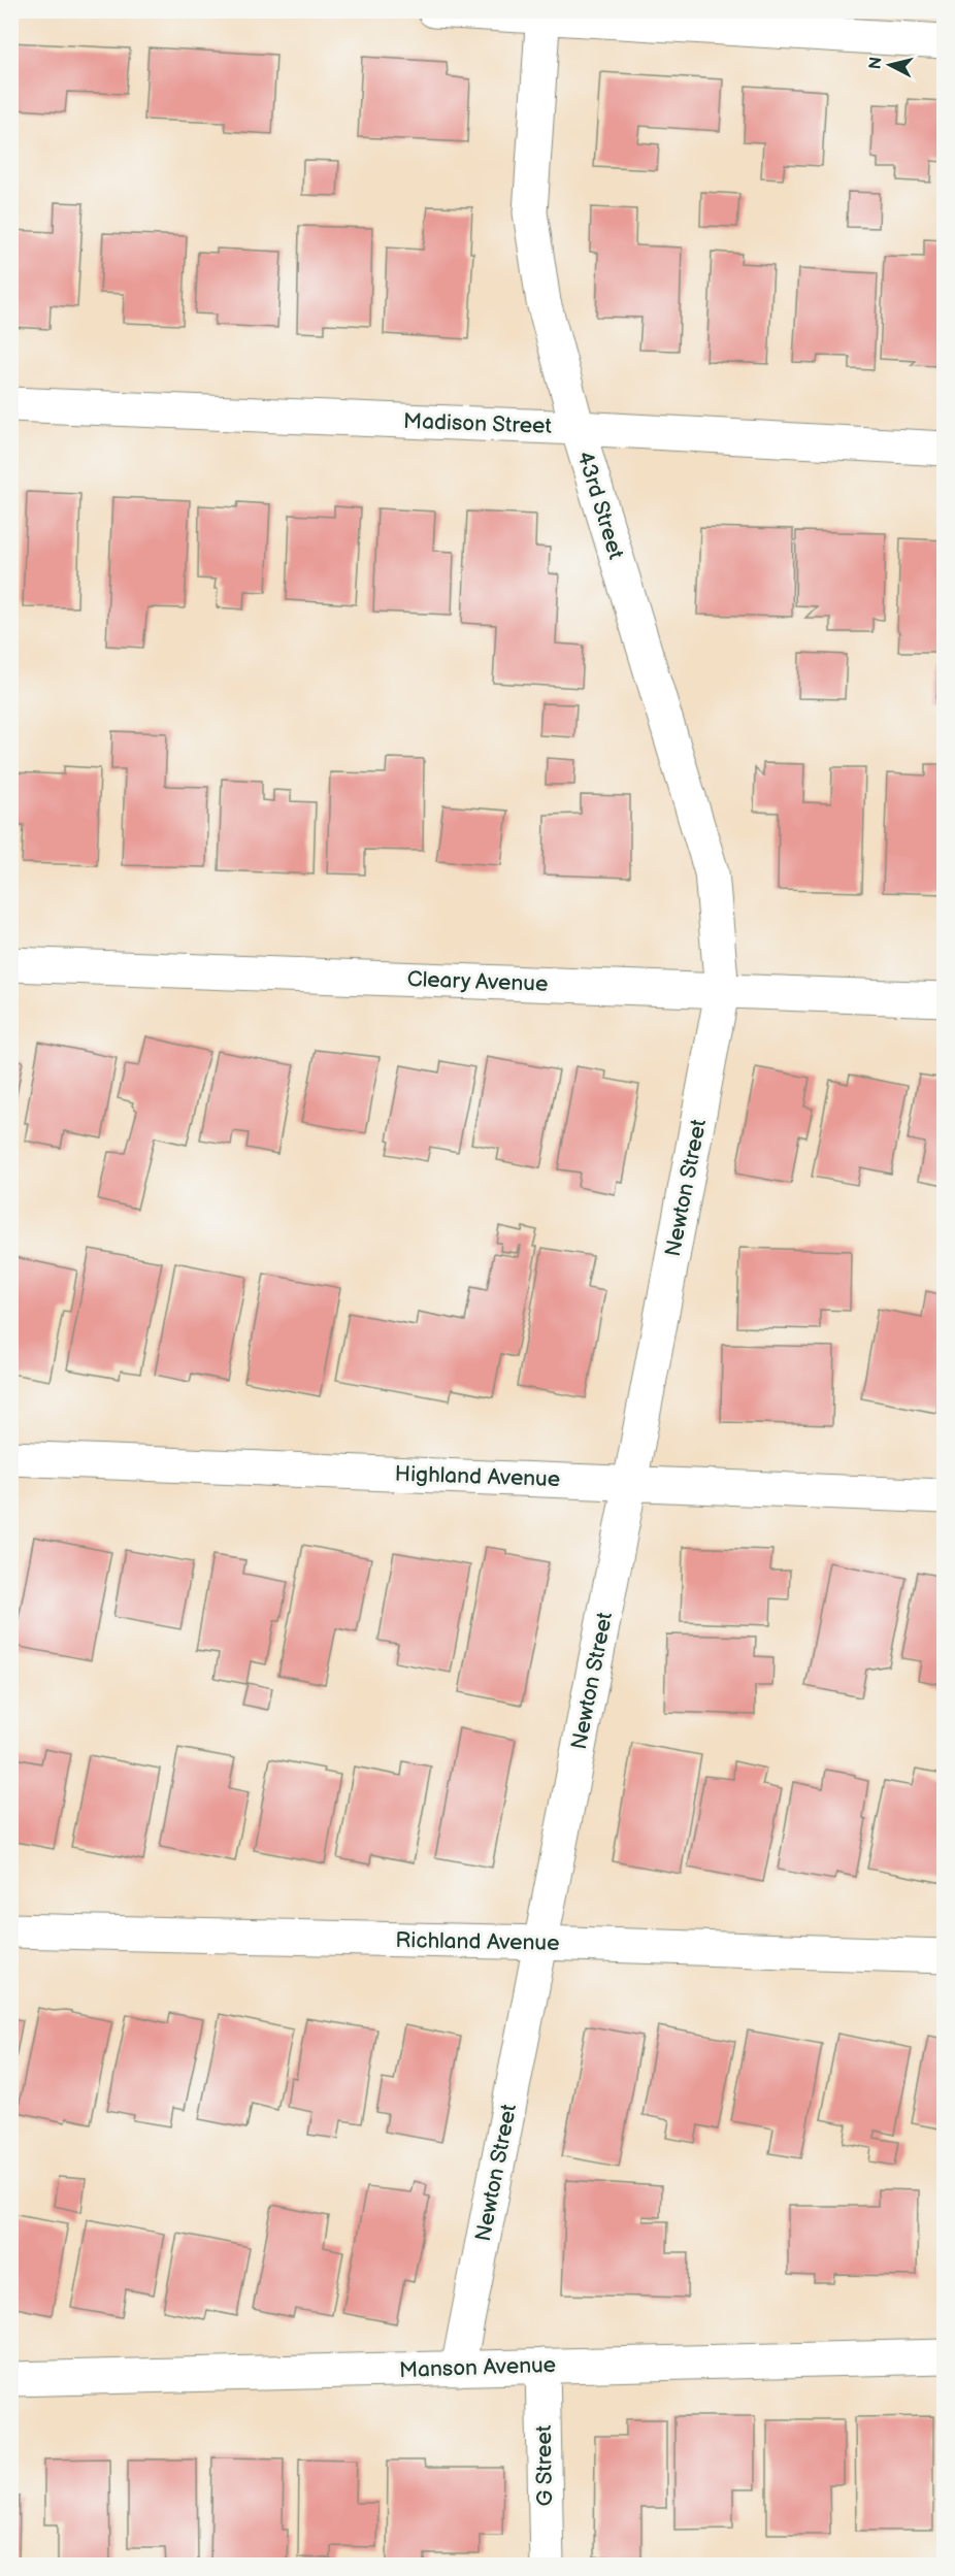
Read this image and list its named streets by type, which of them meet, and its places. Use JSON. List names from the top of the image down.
{
  "streets": {
    "street": [
      "Madison Street",
      "43rd Street",
      "Cleary Avenue",
      "Newton Street",
      "Highland Avenue",
      "Richland Avenue",
      "Manson Avenue",
      "G Street"
    ]
  },
  "crossings": [
    ["Madison Street", "43rd Street"],
    ["43rd Street", "Cleary Avenue"],
    ["43rd Street", "Newton Street"],
    ["Cleary Avenue", "Newton Street"],
    ["Newton Street", "Highland Avenue"],
    ["Newton Street", "Richland Avenue"],
    ["Newton Street", "Manson Avenue"],
    ["Manson Avenue", "G Street"]
  ],
  "north": "left"
}
